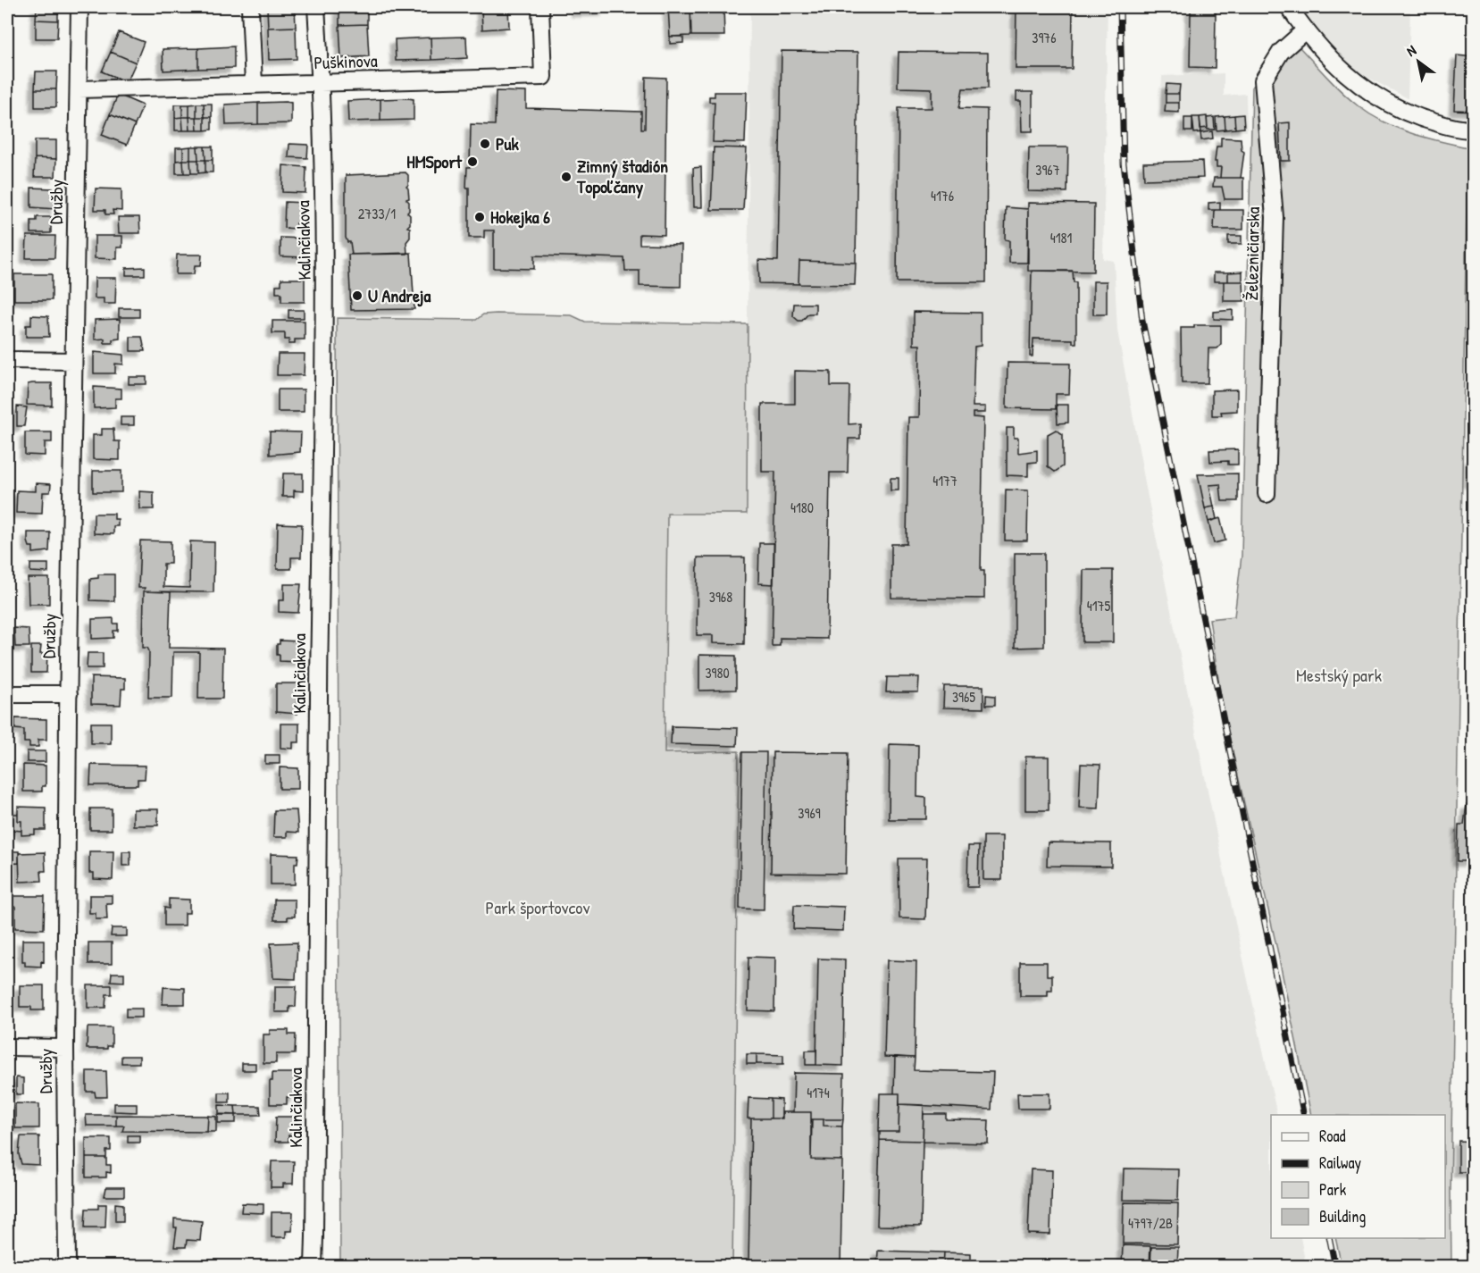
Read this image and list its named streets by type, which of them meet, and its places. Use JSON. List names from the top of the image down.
{
  "streets": {
    "street": [
      "Puškinova",
      "Družby",
      "Kalinčiakova",
      "Železničiarska"
    ]
  },
  "crossings": [
    ["Puškinova", "Družby"],
    ["Puškinova", "Kalinčiakova"]
  ],
  "parks": ["Mestský park", "Park športovcov"],
  "places": [
    "Puk",
    "HMSport",
    "Zimný štadión Topoľčany",
    "Hokejka 6",
    "U Andreja"
  ],
  "house_numbers": [
    "3976",
    "3967",
    "4176",
    "2733/1",
    "4181",
    "4177",
    "4180",
    "3968",
    "4175",
    "3980",
    "3965",
    "3969",
    "4174",
    "4797/2B"
  ],
  "legend": [
    "Road",
    "Railway",
    "Park",
    "Building"
  ],
  "north": "top left"
}
